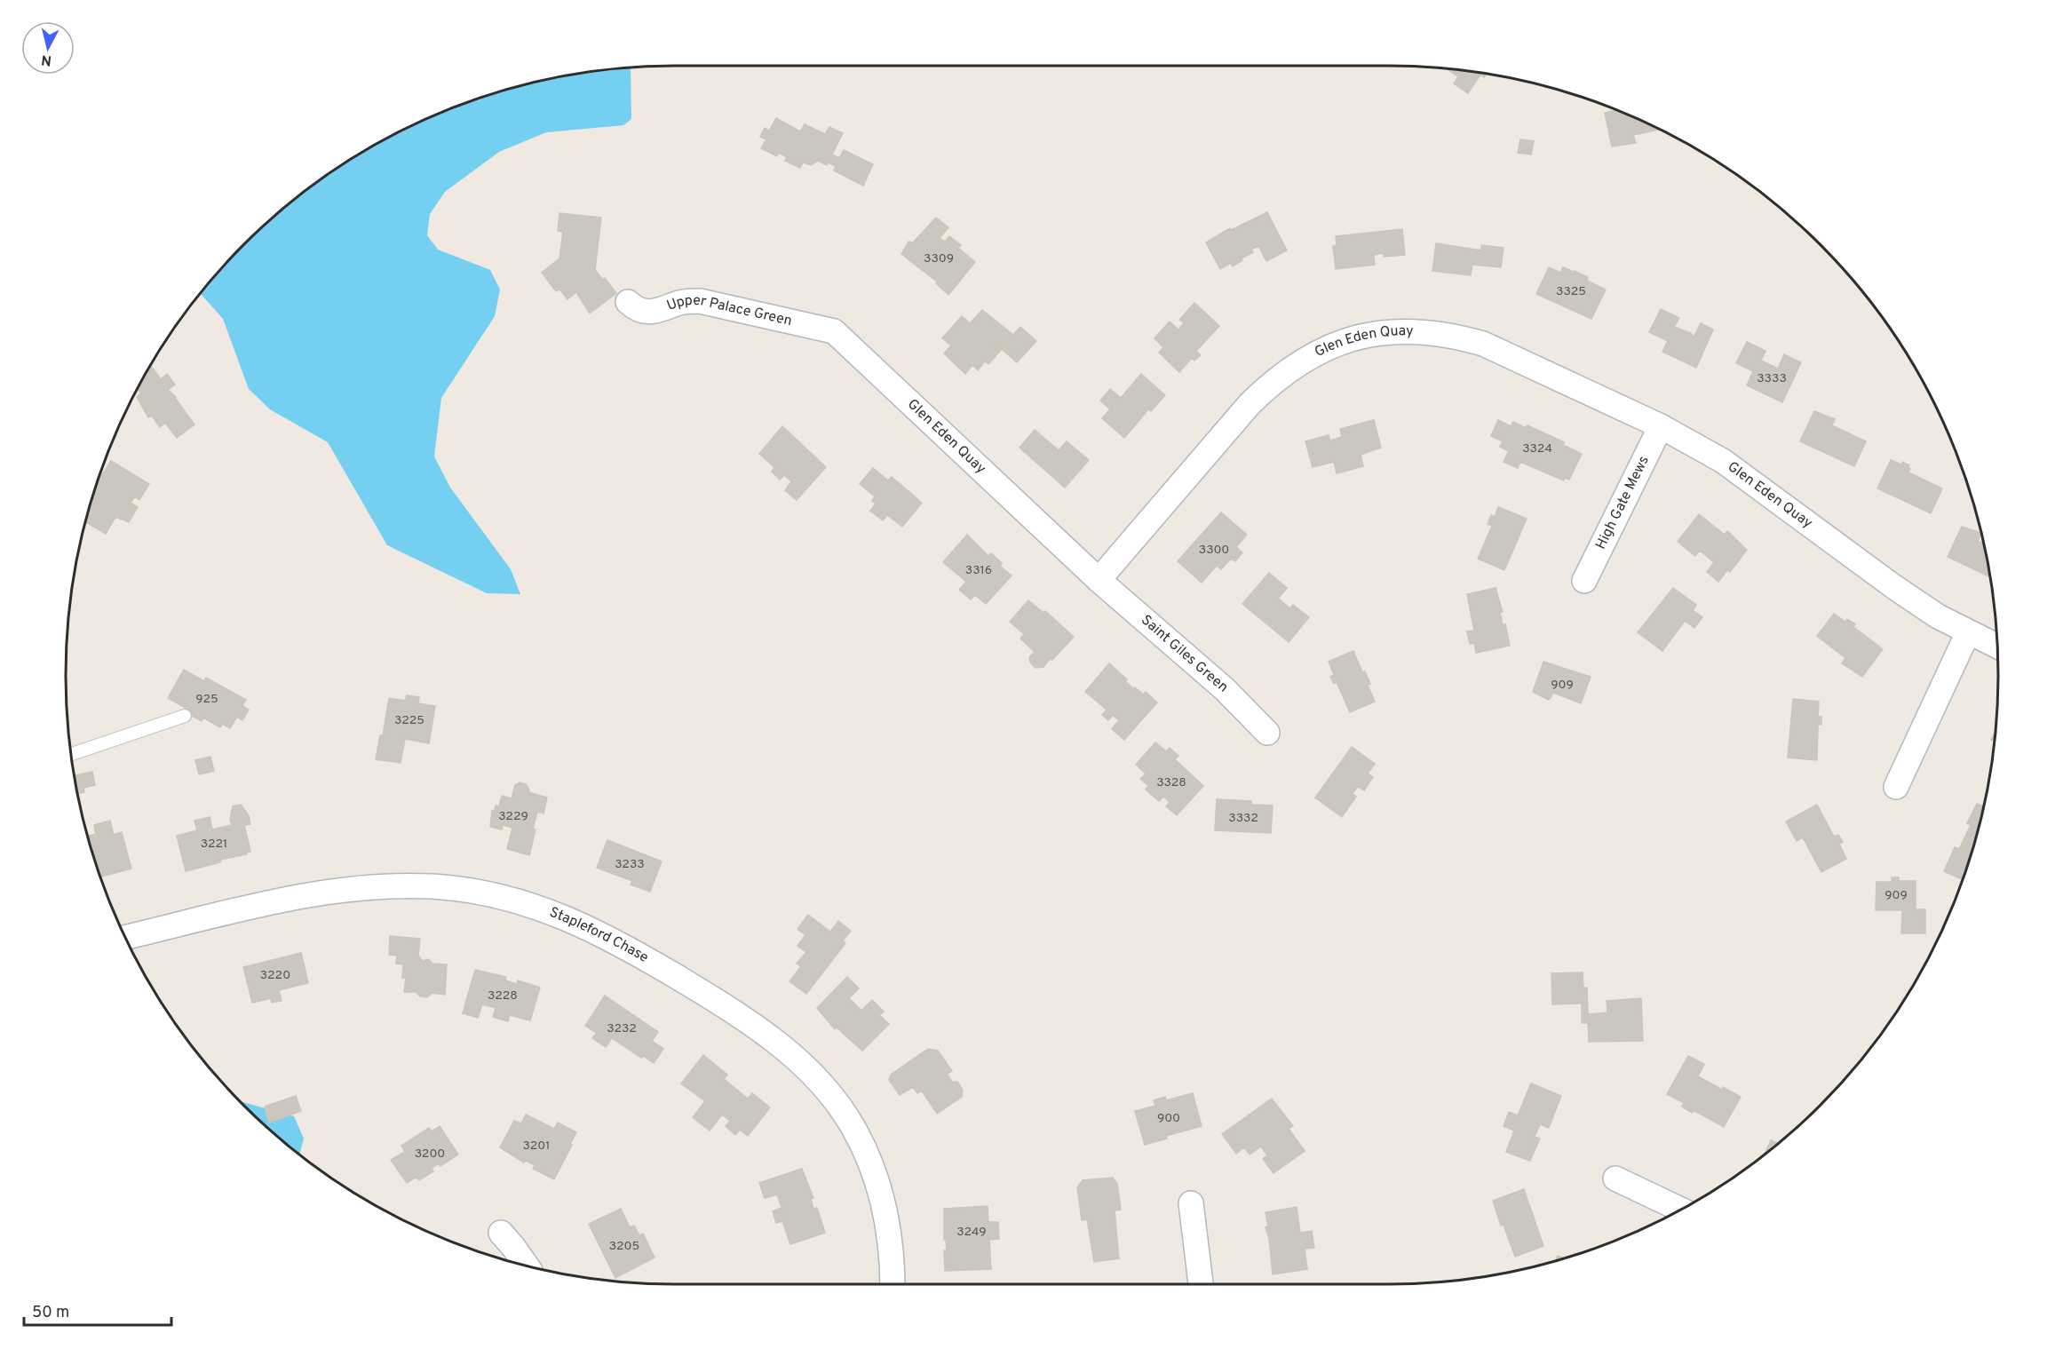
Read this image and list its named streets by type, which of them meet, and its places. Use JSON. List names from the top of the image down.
{
  "streets": {
    "street": [
      "Upper Palace Green",
      "Glen Eden Quay",
      "High Gate Mews",
      "Saint Giles Green",
      "Stapleford Chase"
    ]
  },
  "crossings": [
    ["Upper Palace Green", "Glen Eden Quay"],
    ["Glen Eden Quay", "High Gate Mews"],
    ["Glen Eden Quay", "Saint Giles Green"]
  ],
  "house_numbers": [
    "3309",
    "3325",
    "3333",
    "3324",
    "3300",
    "3316",
    "909",
    "925",
    "3225",
    "3328",
    "3229",
    "3332",
    "3221",
    "3233",
    "909",
    "3220",
    "3228",
    "3232",
    "900",
    "3201",
    "3200",
    "3249",
    "3205"
  ],
  "scale_bar": "50 m",
  "north": "bottom"
}
